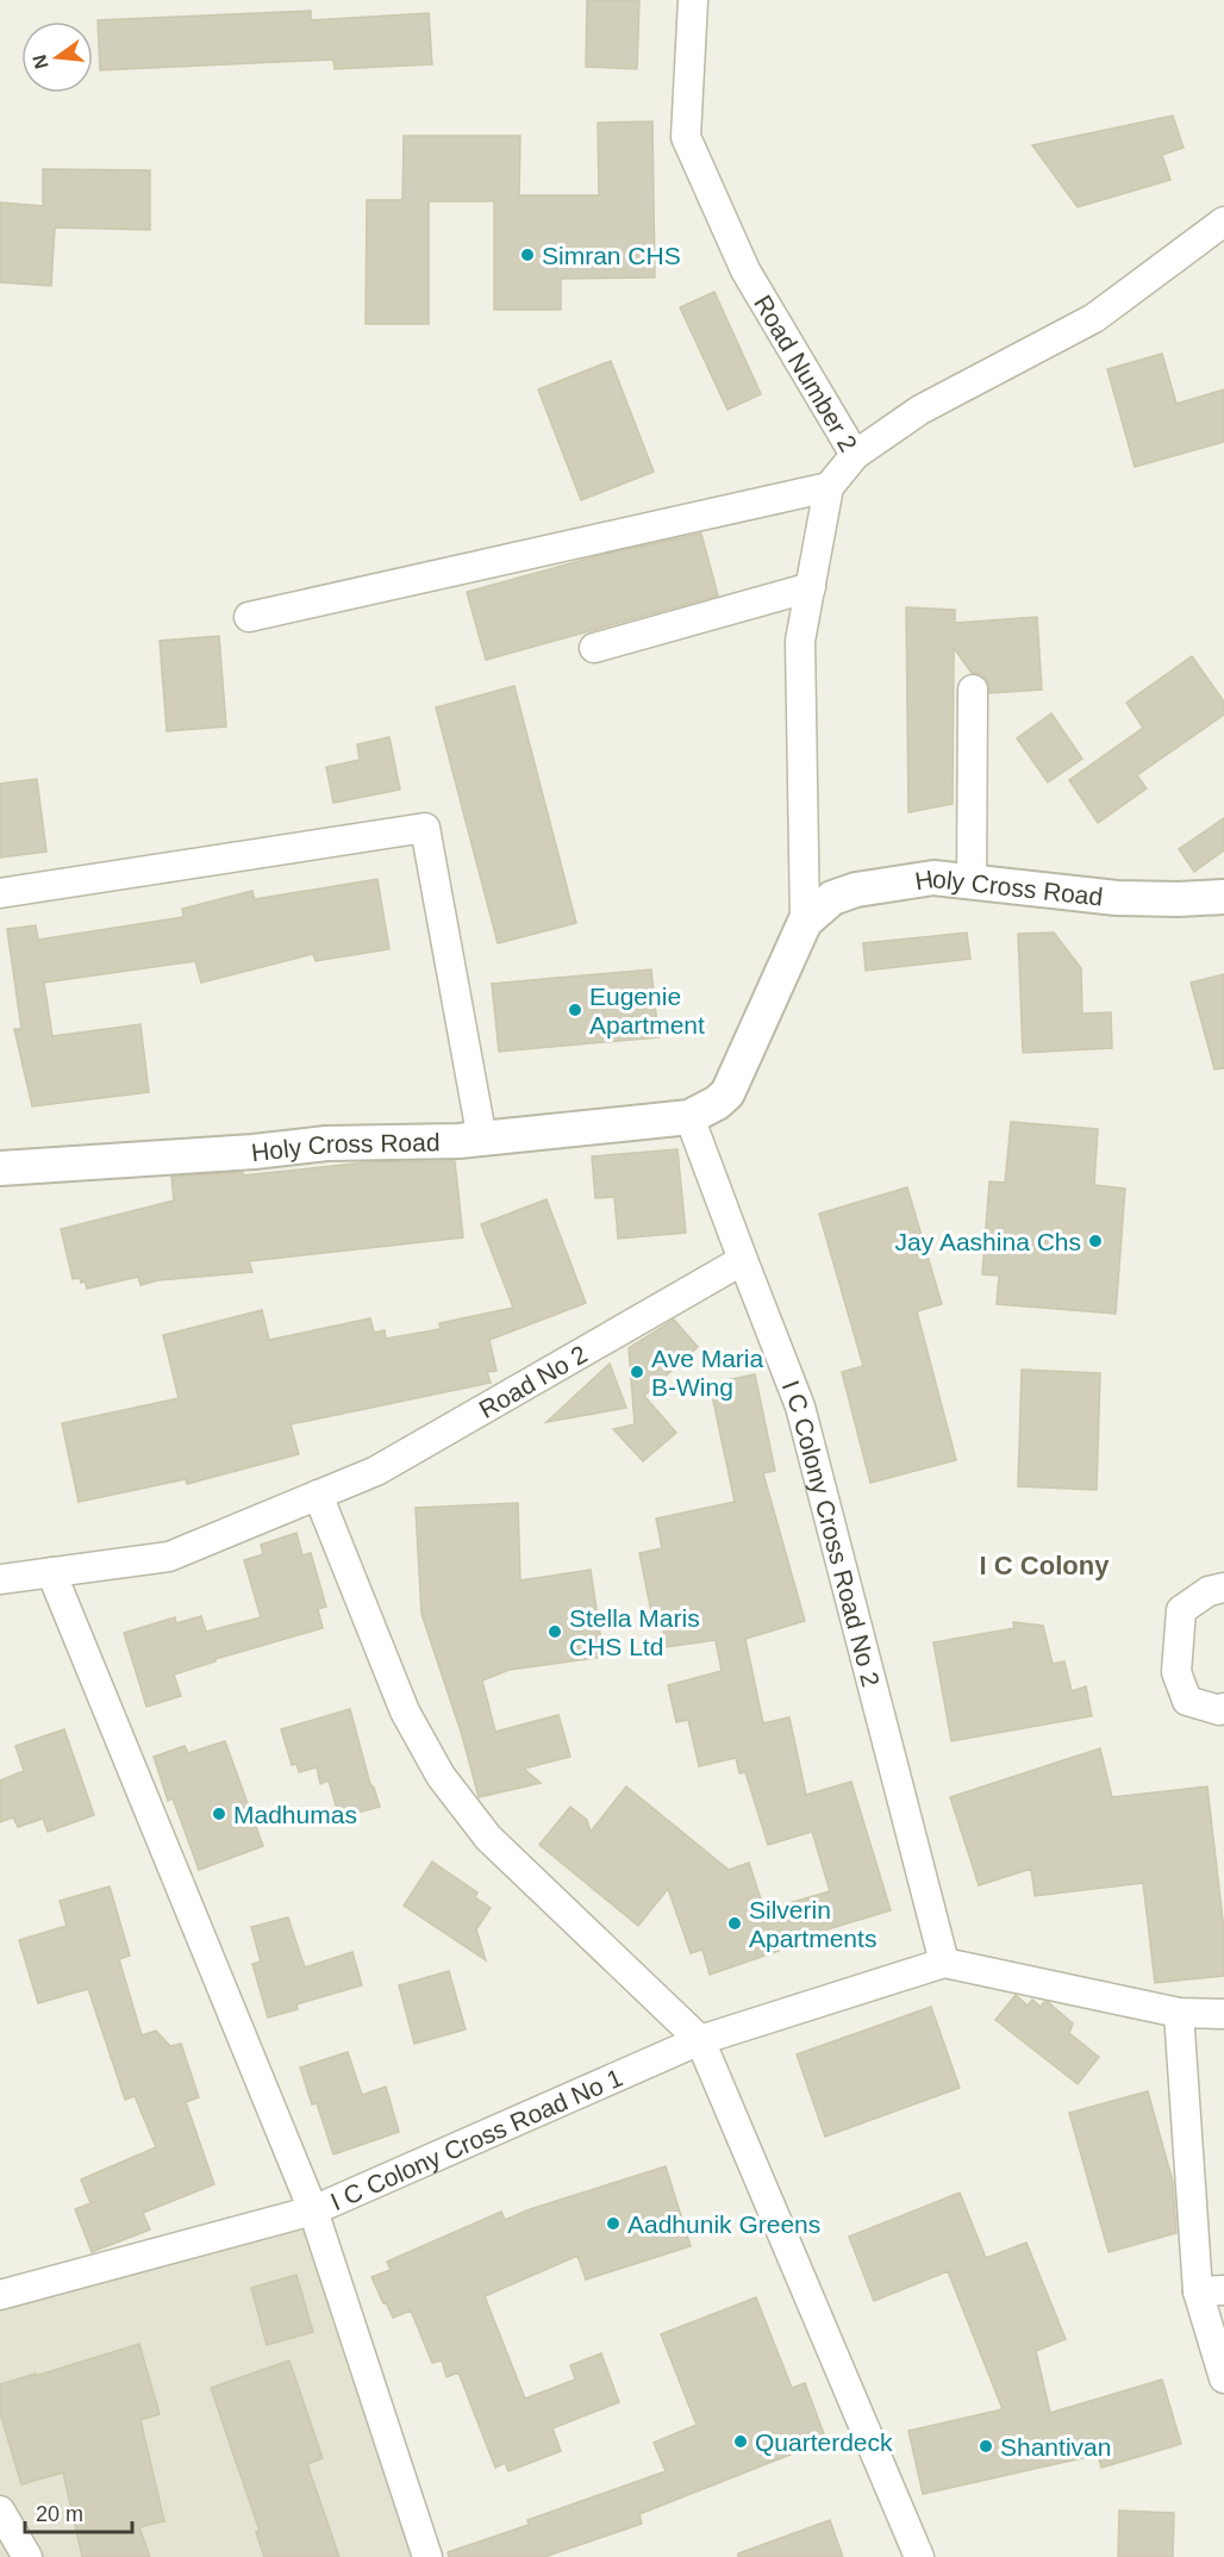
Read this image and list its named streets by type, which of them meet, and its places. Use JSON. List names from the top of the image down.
{
  "streets": {
    "street": [
      "Road Number 2",
      "Holy Cross Road",
      "Road No 2",
      "I C Colony Cross Road No 2",
      "I C Colony Cross Road No 1"
    ]
  },
  "crossings": [
    ["Road Number 2", "Holy Cross Road"],
    ["Holy Cross Road", "I C Colony Cross Road No 2"],
    ["Road No 2", "I C Colony Cross Road No 2"],
    ["I C Colony Cross Road No 2", "I C Colony Cross Road No 1"]
  ],
  "districts": ["I C Colony"],
  "places": [
    "Simran CHS",
    "Eugenie Apartment",
    "Jay Aashina Chs",
    "Ave Maria B-Wing",
    "Stella Maris CHS Ltd",
    "Madhumas",
    "Silverin Apartments",
    "Aadhunik Greens",
    "Quarterdeck",
    "Shantivan"
  ],
  "scale_bar": "20 m",
  "north": "left"
}
